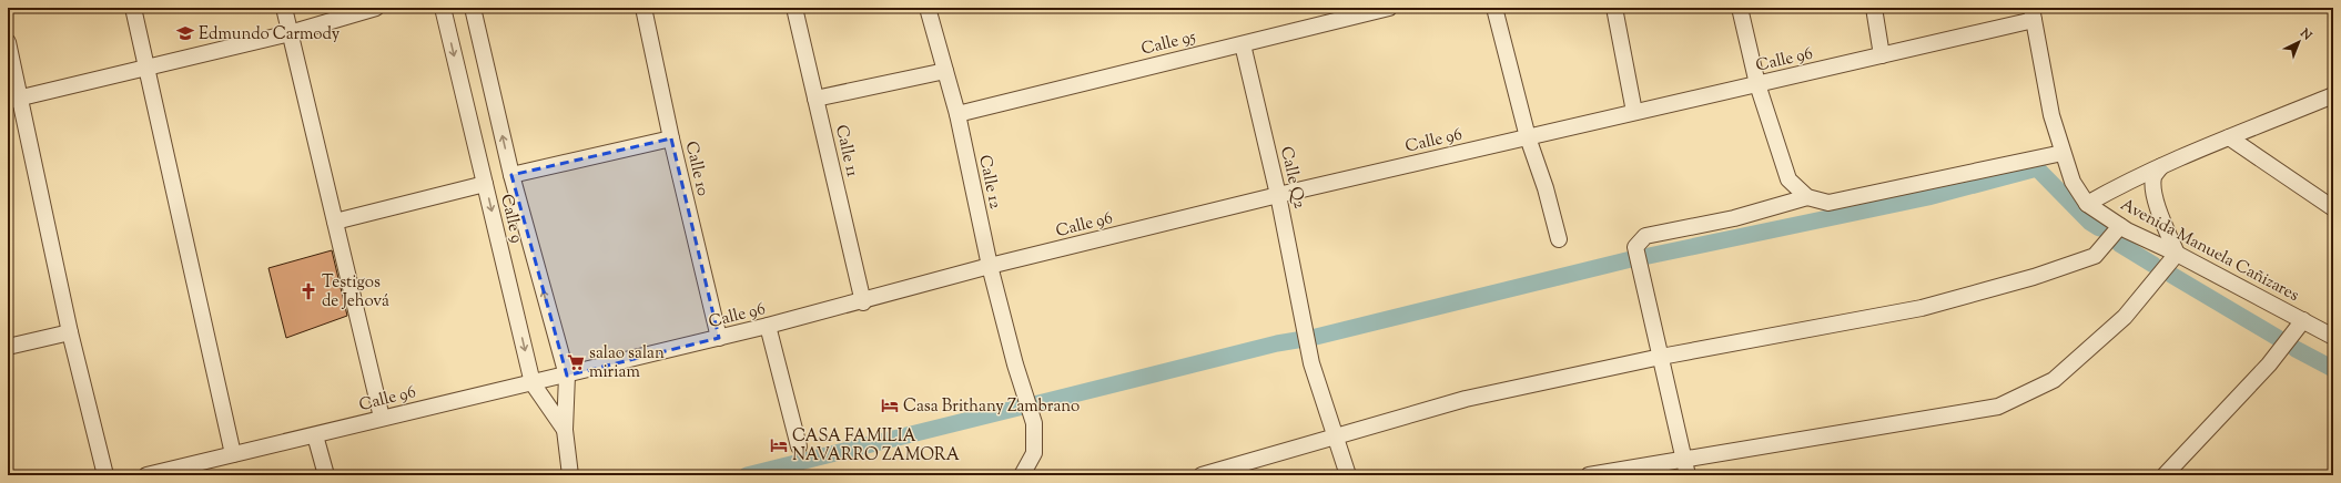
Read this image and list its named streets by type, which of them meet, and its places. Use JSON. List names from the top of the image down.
{
  "streets": {
    "street": [
      "Calle 95",
      "Calle 96",
      "Calle 11",
      "Calle 10",
      "Calle Q2",
      "Calle 12",
      "Calle 9",
      "Avenida Manuela Cañizares"
    ]
  },
  "crossings": [
    ["Calle 95", "Calle Q2"],
    ["Calle 95", "Calle 12"],
    ["Calle 96", "Calle 11"],
    ["Calle 96", "Calle 10"],
    ["Calle 96", "Calle Q2"],
    ["Calle 96", "Calle 12"],
    ["Calle 96", "Calle 9"],
    ["Calle 96", "Avenida Manuela Cañizares"]
  ],
  "places": {
    "school or university": ["Edmundo Carmody"],
    "church": ["Testigos de Jehová"],
    "supermarket": ["salao salan miriam"],
    "hotel": ["Casa Brithany Zambrano", "CASA FAMILIA NAVARRO ZAMORA"]
  },
  "north": "top right"
}
